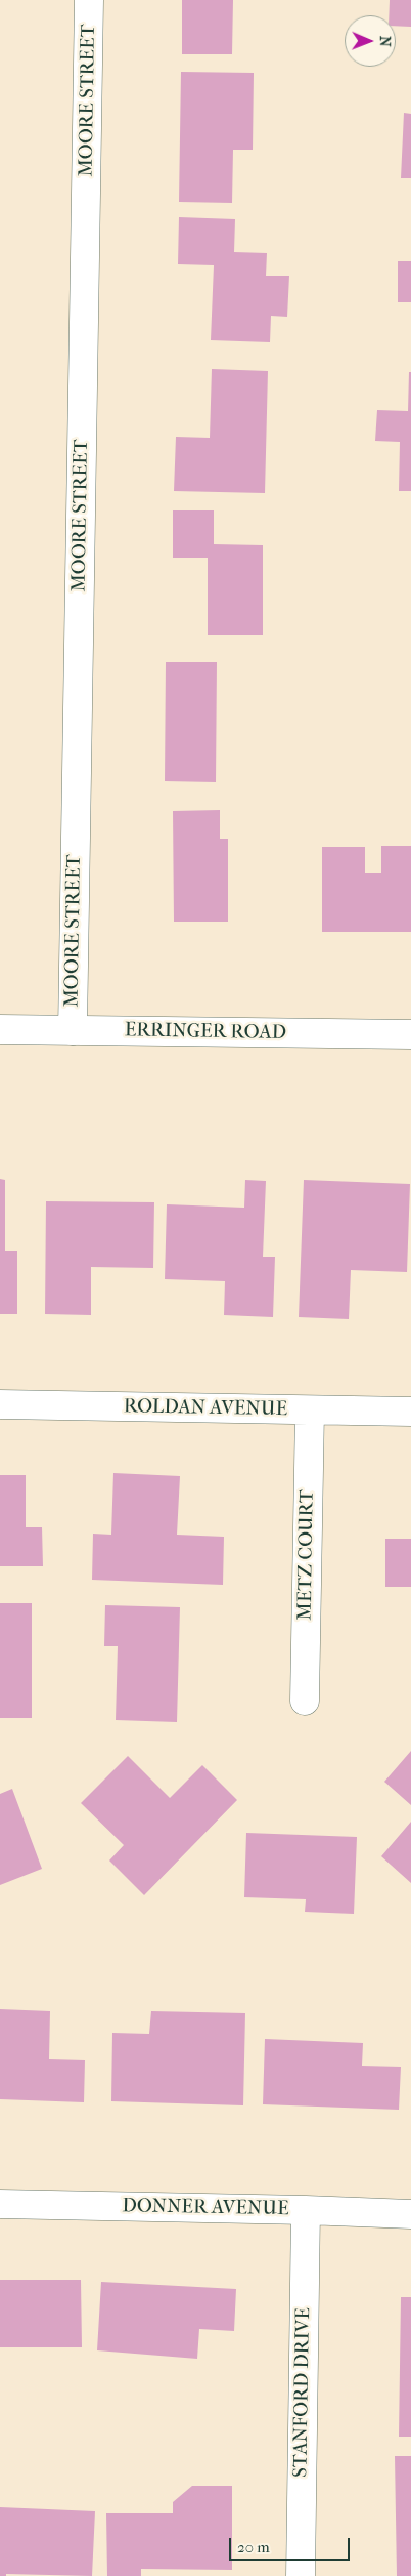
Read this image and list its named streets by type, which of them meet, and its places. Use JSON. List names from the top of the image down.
{
  "streets": {
    "street": [
      "MOORE STREET",
      "ERRINGER ROAD",
      "ROLDAN AVENUE",
      "METZ COURT",
      "DONNER AVENUE",
      "STANFORD DRIVE"
    ]
  },
  "crossings": [
    ["MOORE STREET", "ERRINGER ROAD"],
    ["ROLDAN AVENUE", "METZ COURT"],
    ["DONNER AVENUE", "STANFORD DRIVE"]
  ],
  "scale_bar": "20 m",
  "north": "right"
}
